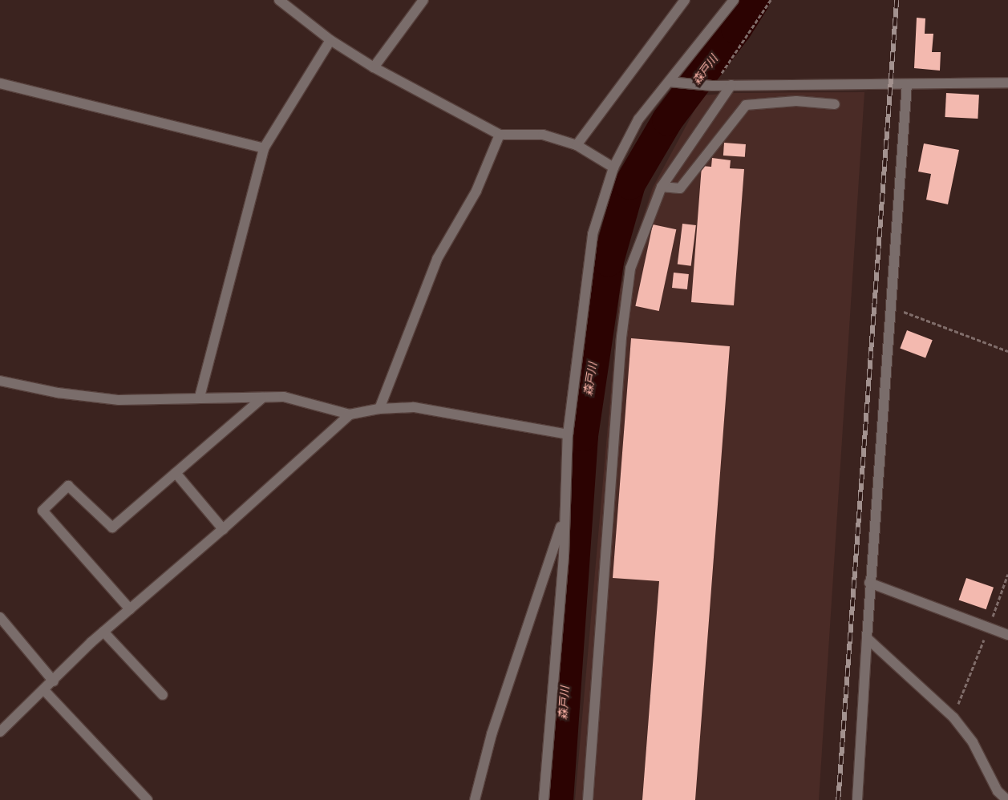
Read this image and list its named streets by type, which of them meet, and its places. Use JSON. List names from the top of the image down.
{
  "water": ["森戸川"]
}
